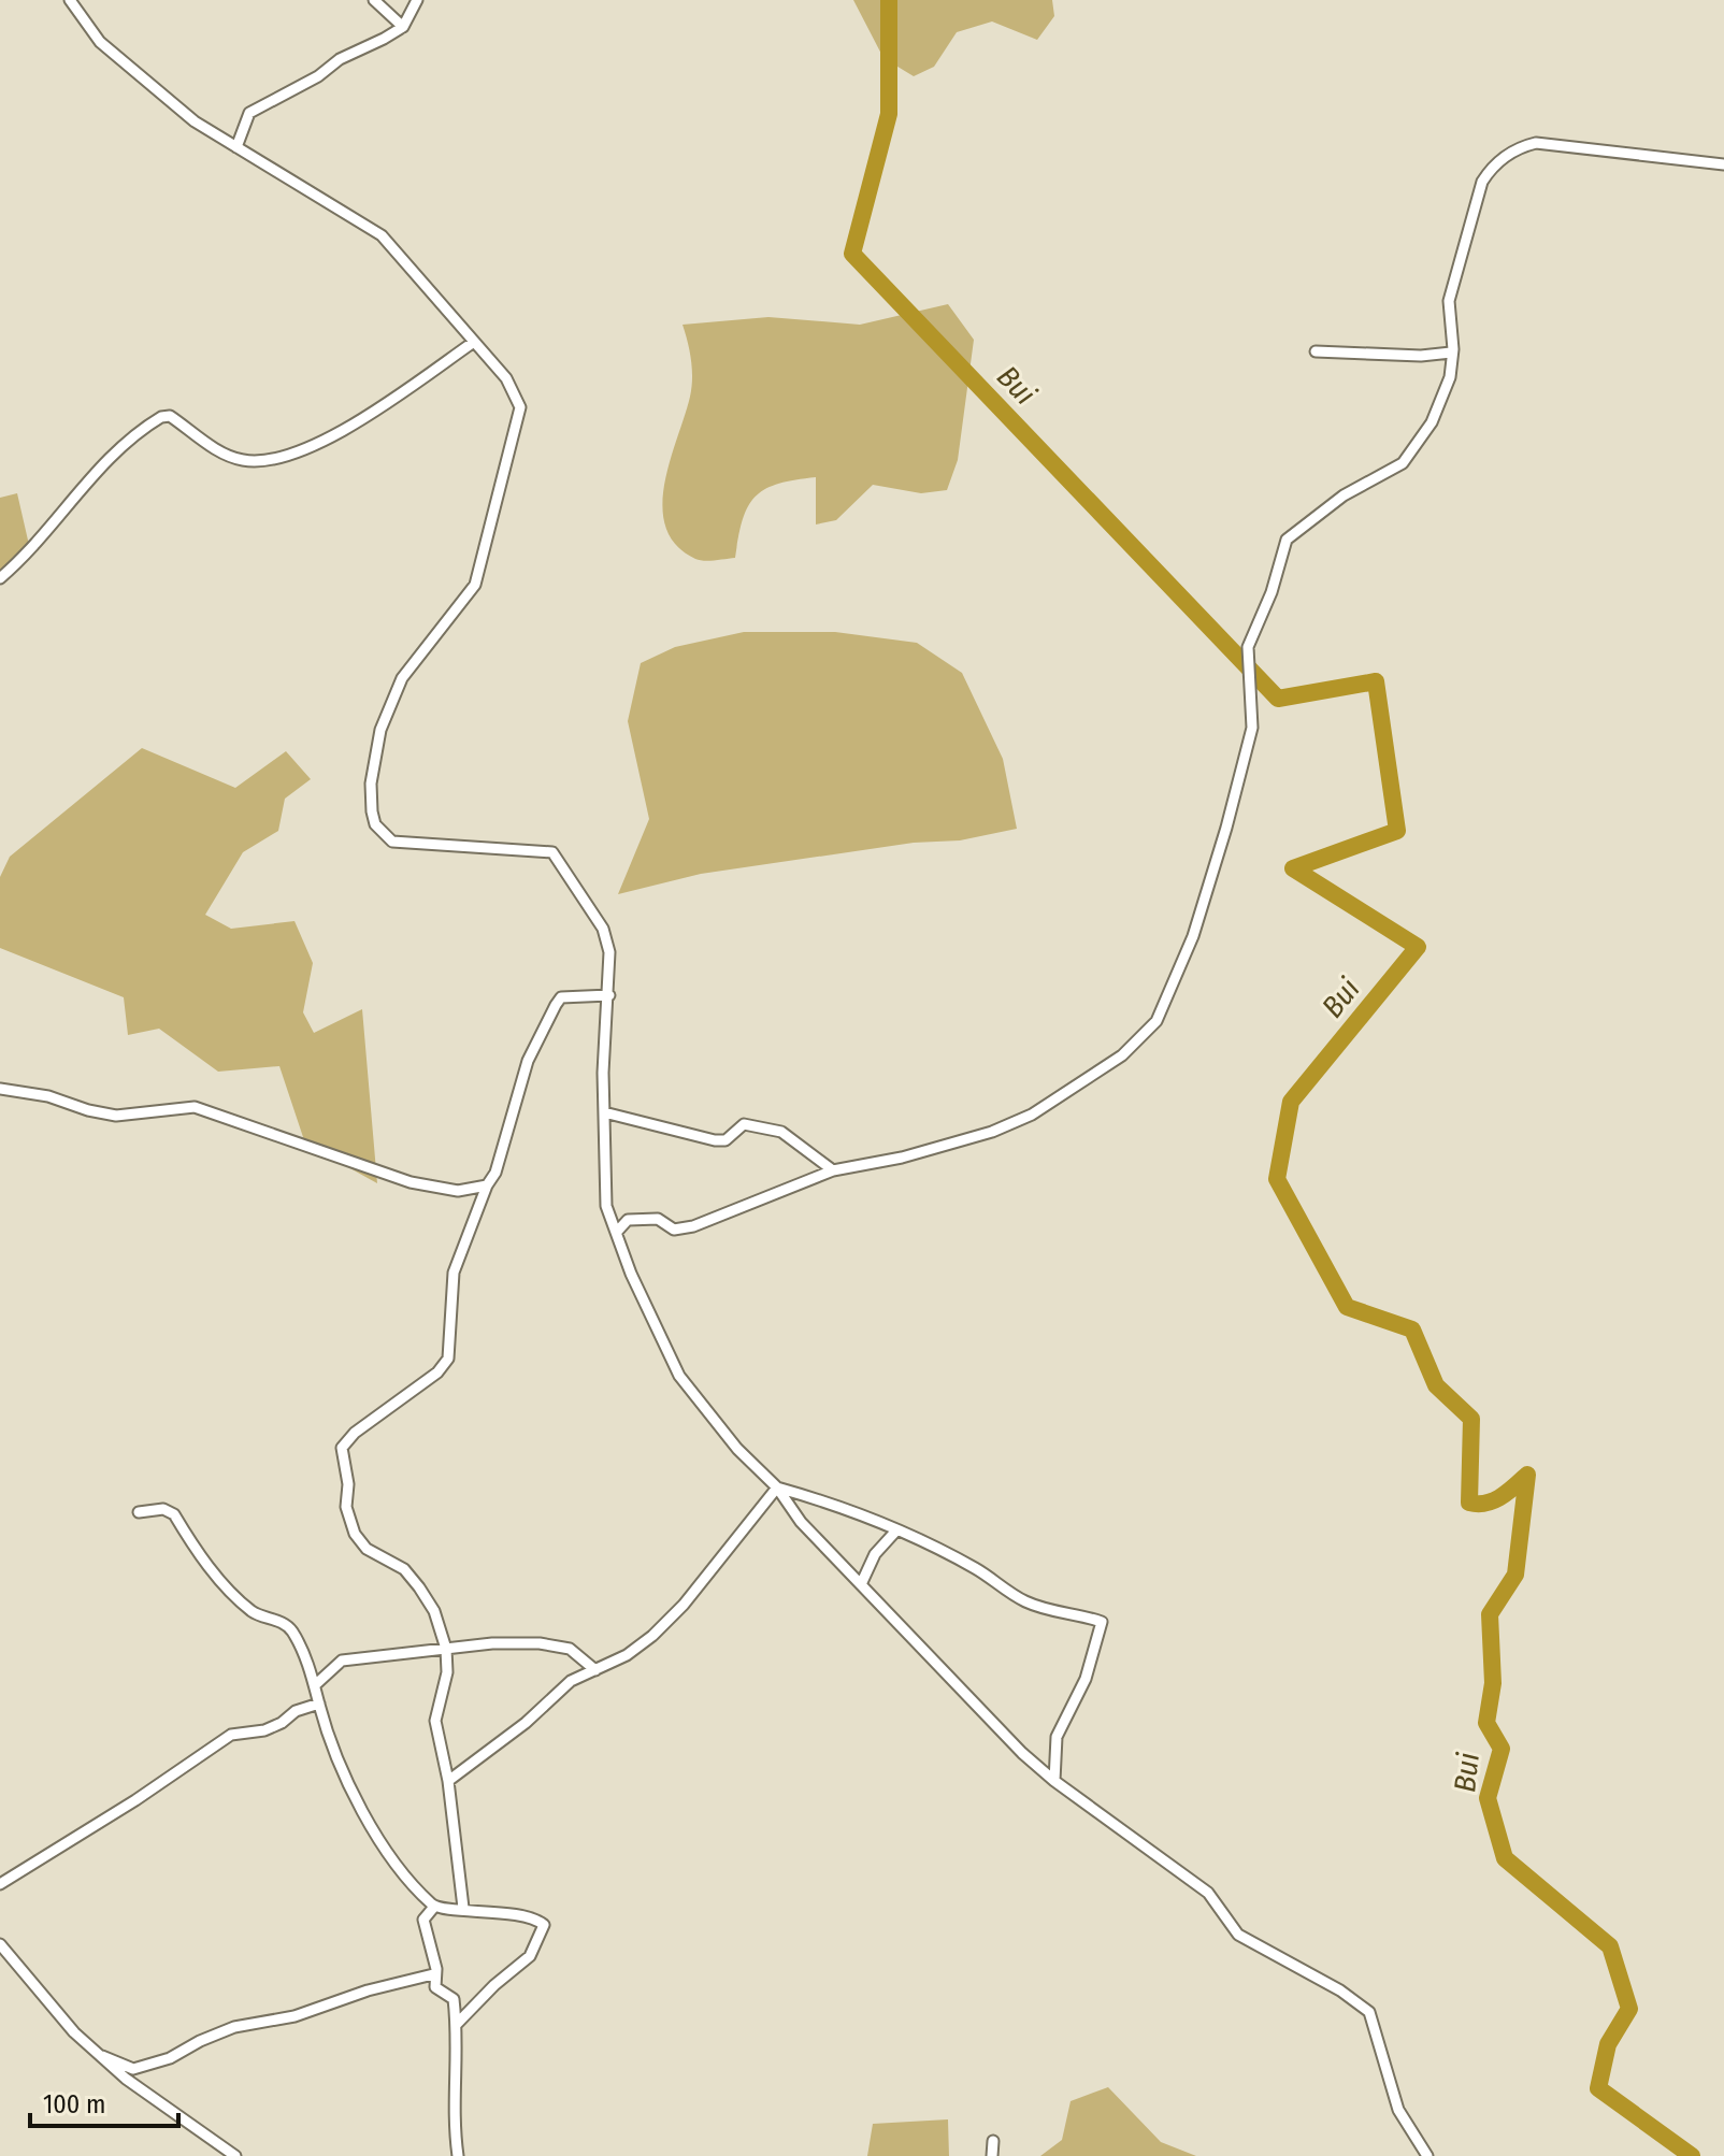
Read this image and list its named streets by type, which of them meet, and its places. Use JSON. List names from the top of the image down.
{
  "water": ["Bui"],
  "scale_bar": "100 m"
}
